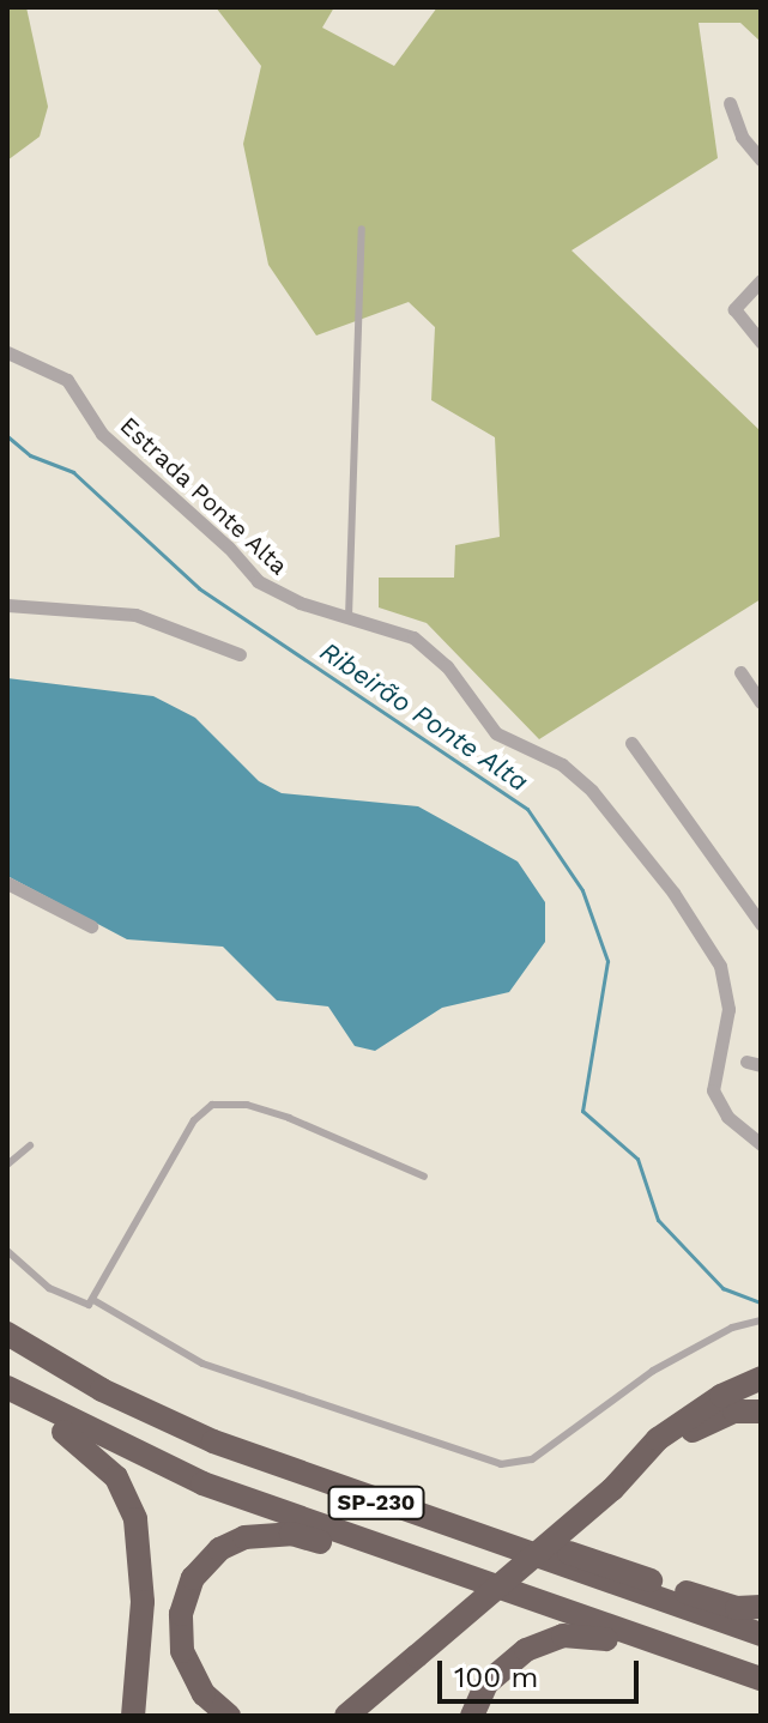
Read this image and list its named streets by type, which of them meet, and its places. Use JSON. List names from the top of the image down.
{
  "streets": {
    "highway": ["SP-230"],
    "street": ["Estrada Ponte Alta"]
  },
  "water": ["Ribeirão Ponte Alta"],
  "scale_bar": "100 m"
}
